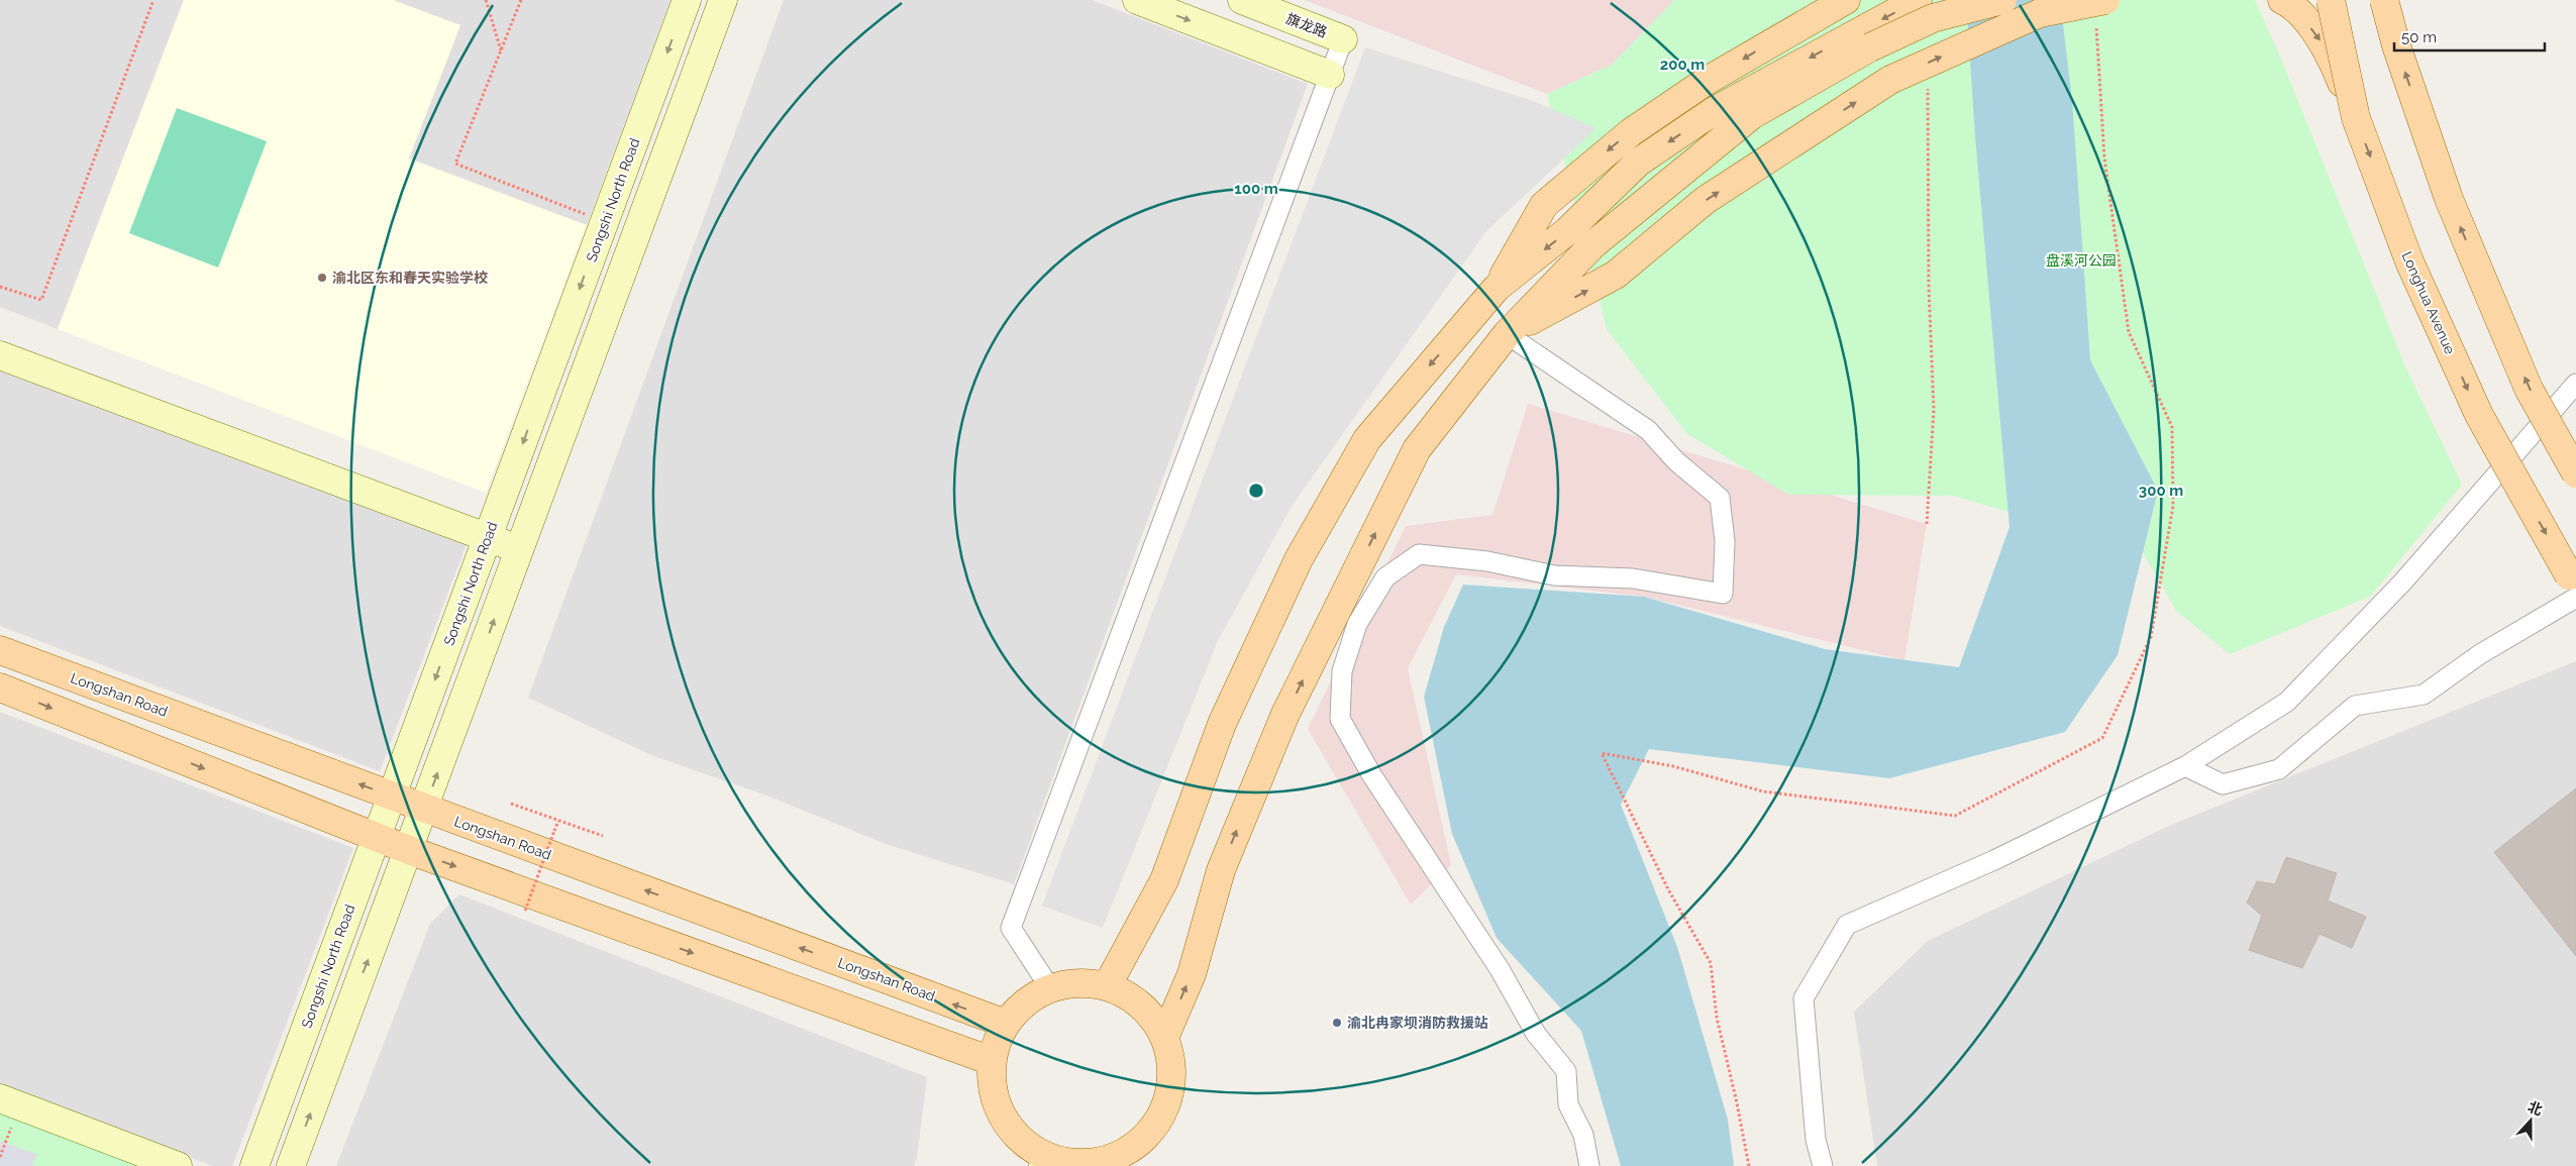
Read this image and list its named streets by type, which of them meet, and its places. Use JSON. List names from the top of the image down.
{
  "streets": {
    "main road": [
      "旗龙路",
      "Songshi North Road",
      "Longhua Avenue",
      "Longshan Road"
    ]
  },
  "crossings": [
    ["Songshi North Road", "Longshan Road"]
  ],
  "parks": ["盘溪河公园"],
  "places": ["渝北区东和春天实验学校", "渝北冉家坝消防救援站"],
  "scale_bar": "50 m",
  "north": "top",
  "rings": ["200 m", "100 m", "300 m"]
}
